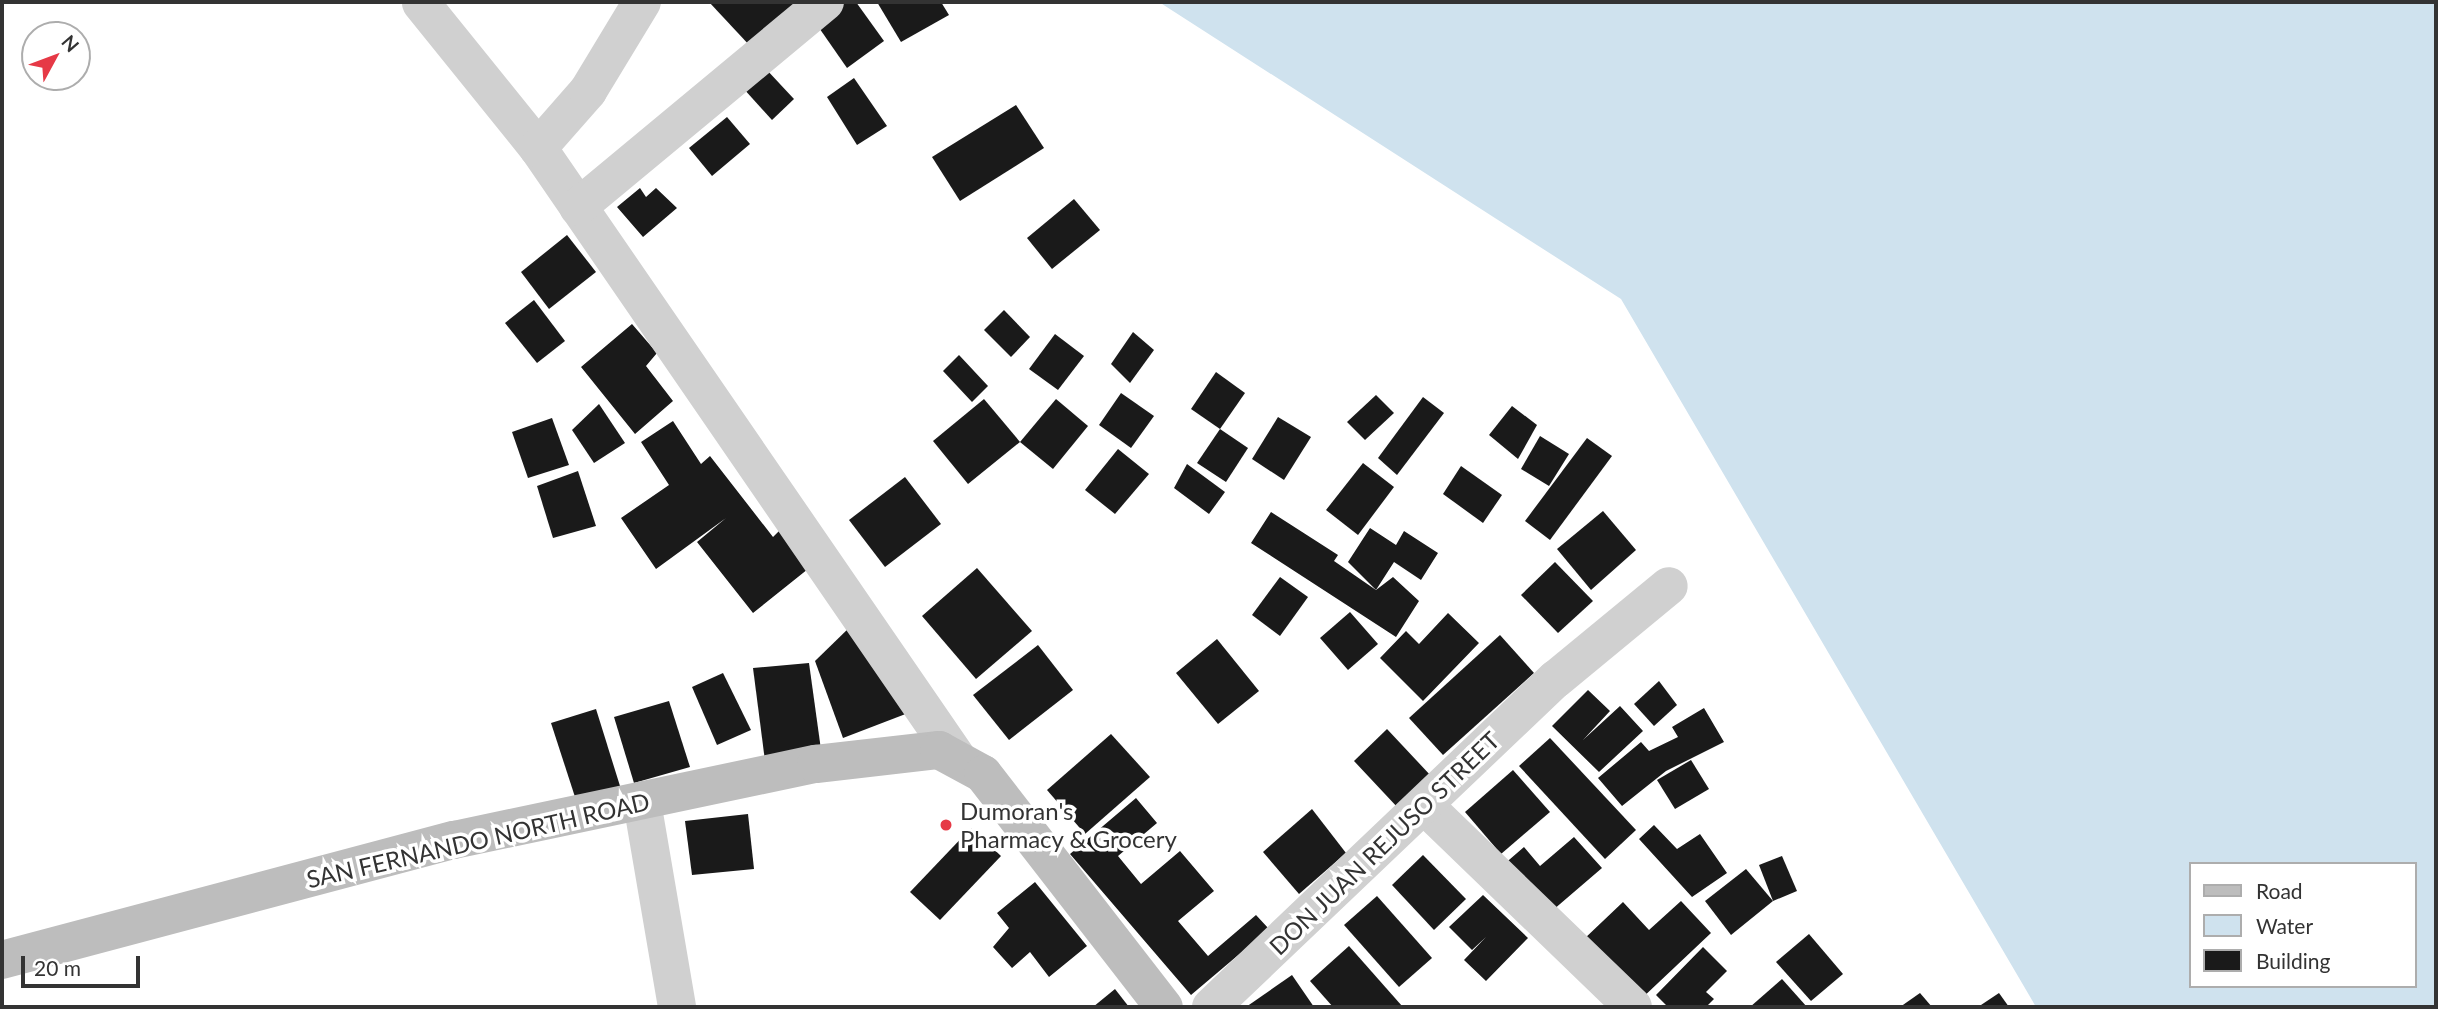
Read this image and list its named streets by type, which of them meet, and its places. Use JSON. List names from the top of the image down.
{
  "streets": {
    "main road": ["SAN FERNANDO NORTH ROAD"],
    "street": ["DON JUAN REJUSO STREET"]
  },
  "places": ["Dumoran's Pharmacy & Grocery"],
  "legend": ["Road", "Water", "Building"],
  "scale_bar": "20 m",
  "north": "top right"
}
